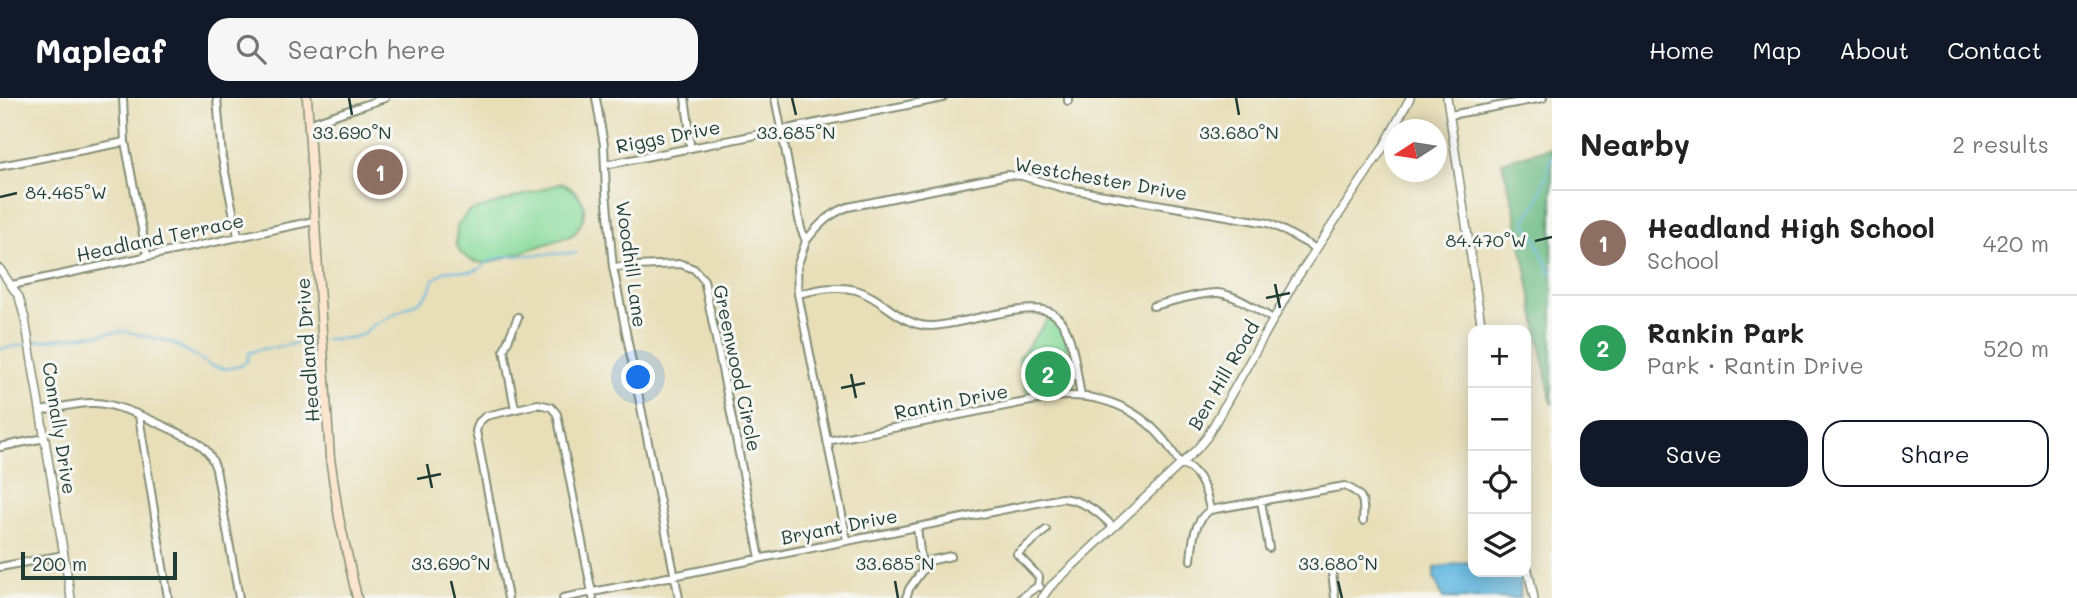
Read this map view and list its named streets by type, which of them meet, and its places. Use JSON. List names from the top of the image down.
{
  "streets": {
    "main road": ["Headland Drive"],
    "street": [
      "Riggs Drive",
      "Westchester Drive",
      "Headland Terrace",
      "Woodhill Lane",
      "Greenwood Circle",
      "Ben Hill Road",
      "Rantin Drive",
      "Connally Drive",
      "Bryant Drive"
    ]
  },
  "crossings": [
    ["Riggs Drive", "Woodhill Lane"],
    ["Westchester Drive", "Ben Hill Road"],
    ["Headland Terrace", "Headland Drive"],
    ["Headland Terrace", "Connally Drive"],
    ["Woodhill Lane", "Greenwood Circle"],
    ["Woodhill Lane", "Bryant Drive"],
    ["Greenwood Circle", "Bryant Drive"],
    ["Ben Hill Road", "Rantin Drive"],
    ["Ben Hill Road", "Bryant Drive"]
  ],
  "scale_bar": "200 m",
  "north": "left",
  "page": {
    "header": "Mapleaf",
    "search": "Search here",
    "nav": [
      "Home",
      "Map",
      "About",
      "Contact"
    ],
    "heading": ["Nearby", "2 results"],
    "pins": ["1", "2"],
    "list": [
      {
        "mark": "1",
        "name": "Headland High School",
        "note": "School",
        "value": "420 m"
      },
      {
        "mark": "2",
        "name": "Rankin Park",
        "note": "Park · Rantin Drive",
        "value": "520 m"
      }
    ],
    "map_buttons": ["+", "−"],
    "buttons": ["Save", "Share"],
    "scale": "200 m"
  },
  "coordinates": [
    "33.690°N",
    "33.685°N",
    "33.680°N",
    "84.465°W",
    "84.470°W"
  ]
}
